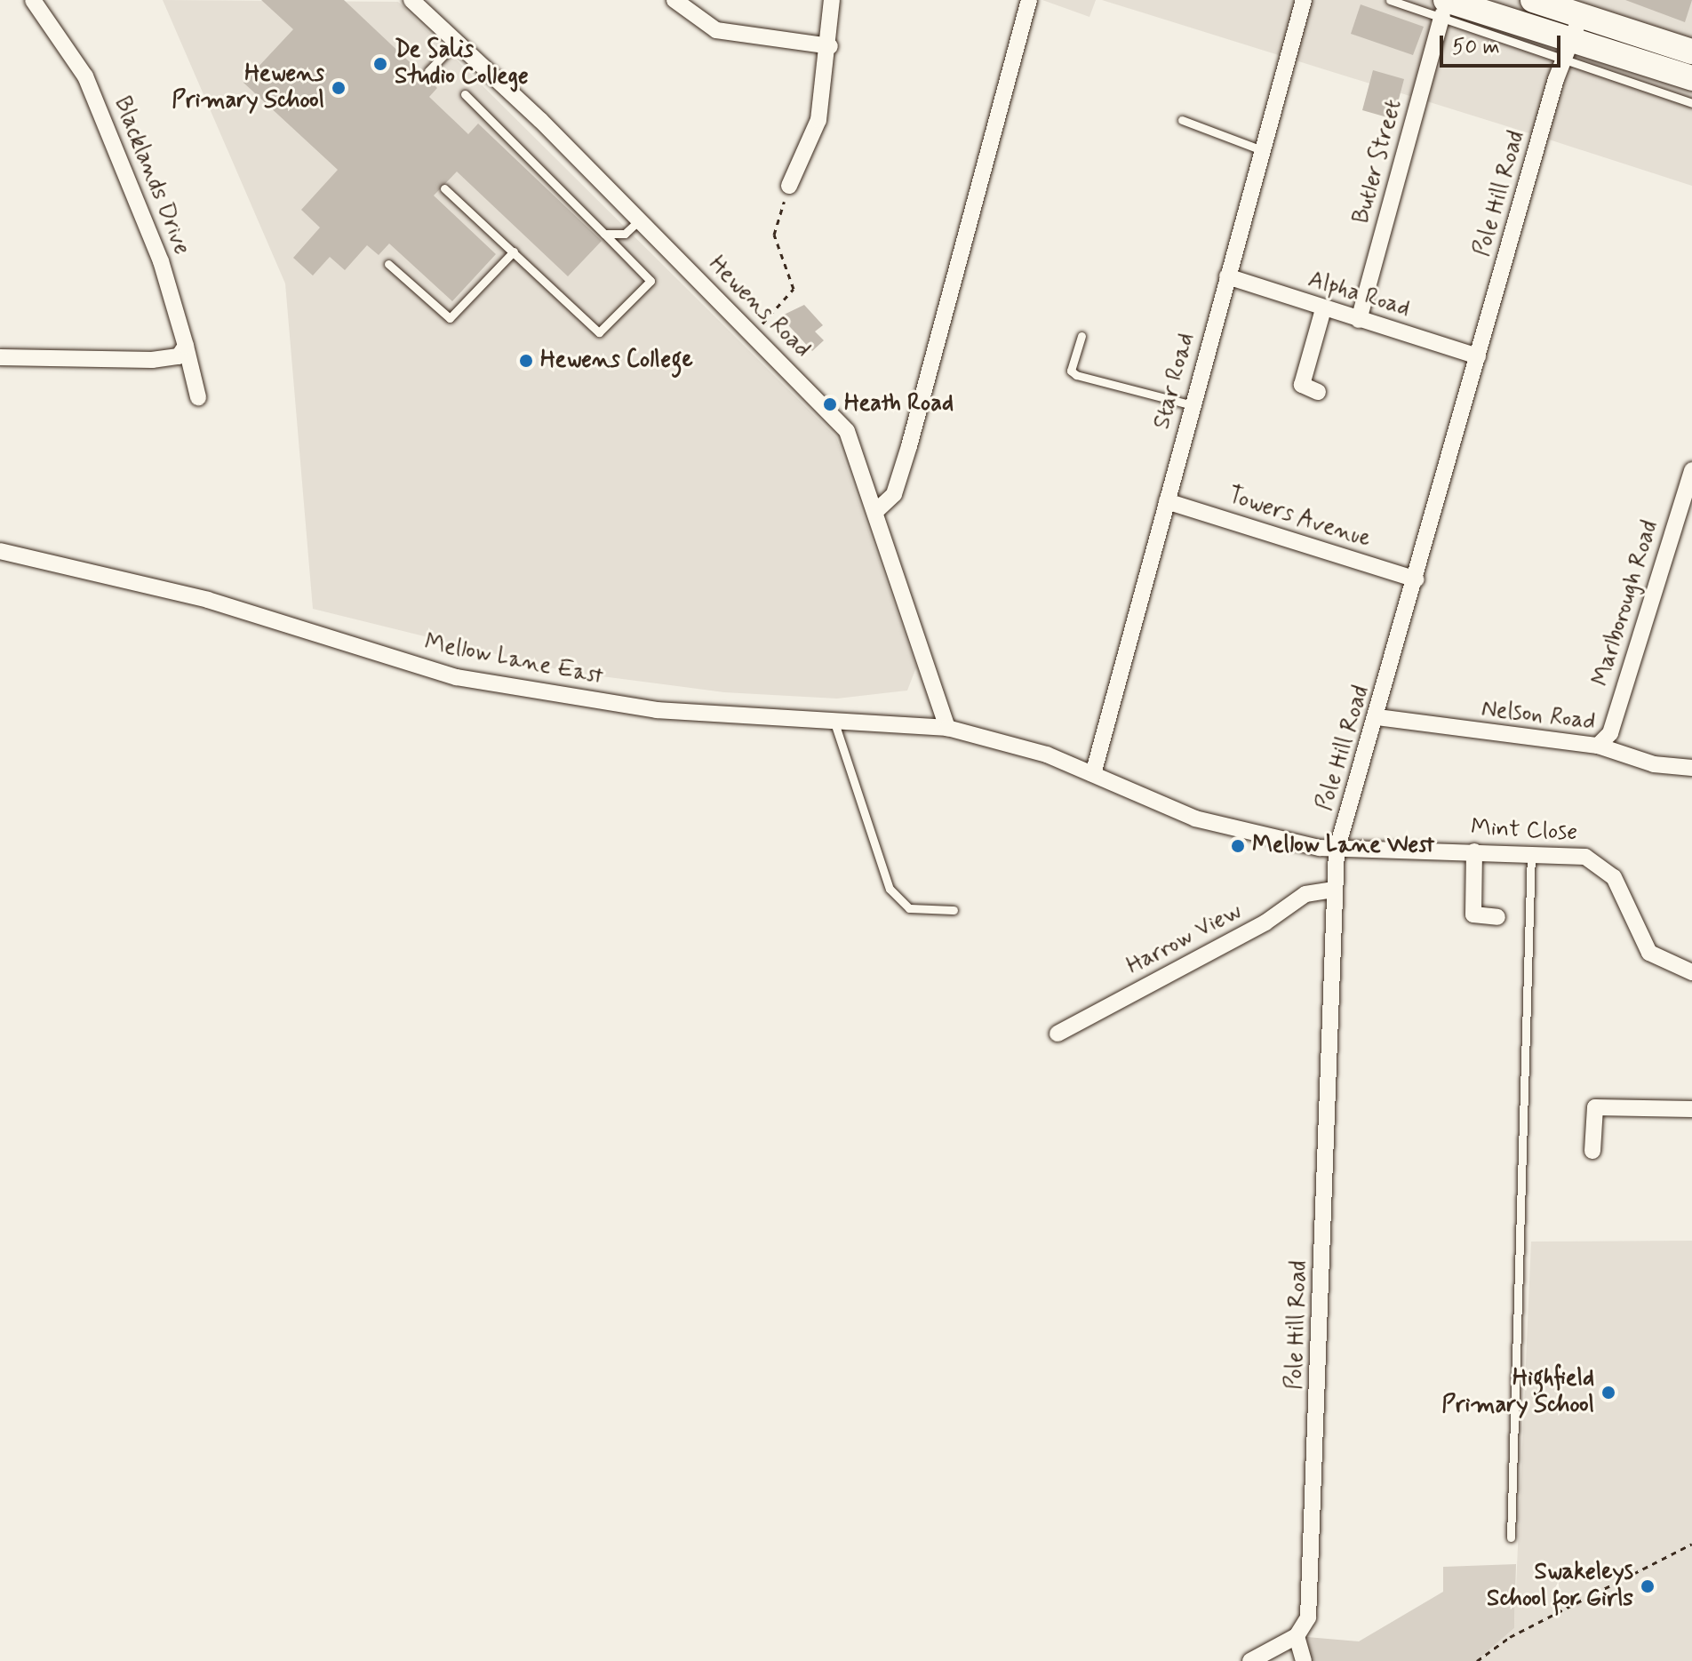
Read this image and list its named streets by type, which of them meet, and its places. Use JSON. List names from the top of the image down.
{
  "streets": {
    "street": [
      "Butler Street",
      "Blacklands Drive",
      "Pole Hill Road",
      "Alpha Road",
      "Hewens Road",
      "Star Road",
      "Towers Avenue",
      "Marlborough Road",
      "Mellow Lane East",
      "Nelson Road",
      "Mint Close",
      "Harrow View"
    ]
  },
  "crossings": [
    ["Butler Street", "Alpha Road"],
    ["Pole Hill Road", "Alpha Road"],
    ["Pole Hill Road", "Towers Avenue"],
    ["Pole Hill Road", "Nelson Road"],
    ["Pole Hill Road", "Mint Close"],
    ["Pole Hill Road", "Harrow View"],
    ["Alpha Road", "Star Road"],
    ["Hewens Road", "Mellow Lane East"],
    ["Star Road", "Towers Avenue"],
    ["Marlborough Road", "Nelson Road"]
  ],
  "places": [
    "De Salis Studio College",
    "Hewens Primary School",
    "Hewens College",
    "Heath Road",
    "Mellow Lane West",
    "Highfield Primary School",
    "Swakeleys School for Girls"
  ],
  "scale_bar": "50 m"
}
